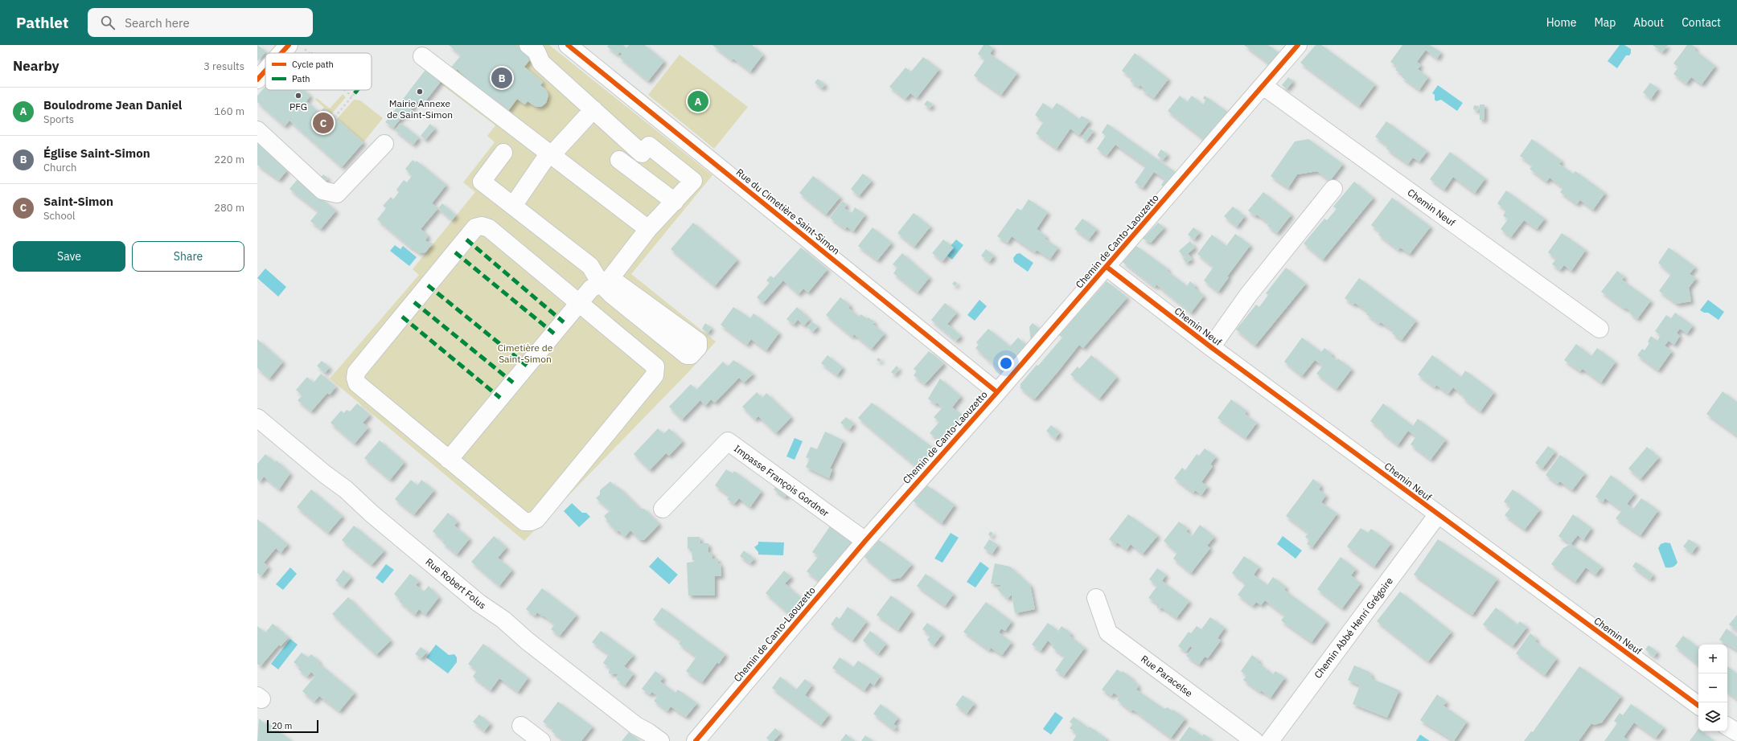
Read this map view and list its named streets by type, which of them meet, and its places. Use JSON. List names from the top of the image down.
{
  "streets": {
    "street": [
      "Chemin Neuf",
      "Rue du Cimetière Saint-Simon",
      "Chemin de Canto-Laouzetto",
      "Impasse François Gordner",
      "Rue Robert Folus",
      "Chemin Abbé Henri Grégoire",
      "Rue Paracelse"
    ]
  },
  "crossings": [
    ["Chemin Neuf", "Chemin de Canto-Laouzetto"],
    ["Chemin Neuf", "Chemin Abbé Henri Grégoire"],
    ["Rue du Cimetière Saint-Simon", "Chemin de Canto-Laouzetto"],
    ["Chemin de Canto-Laouzetto", "Impasse François Gordner"]
  ],
  "parks": ["Cimetière de Saint-Simon"],
  "places": ["Mairie Annexe de Saint-Simon", "PFG"],
  "legend": ["Cycle path", "Path"],
  "scale_bar": "20 m",
  "page": {
    "header": "Pathlet",
    "search": "Search here",
    "nav": [
      "Home",
      "Map",
      "About",
      "Contact"
    ],
    "heading": ["Nearby", "3 results"],
    "pins": ["B", "A", "C"],
    "list": [
      {
        "mark": "A",
        "name": "Boulodrome Jean Daniel",
        "note": "Sports",
        "value": "160 m"
      },
      {
        "mark": "B",
        "name": "Église Saint-Simon",
        "note": "Church",
        "value": "220 m"
      },
      {
        "mark": "C",
        "name": "Saint-Simon",
        "note": "School",
        "value": "280 m"
      }
    ],
    "buttons": ["Save", "Share"],
    "map_buttons": ["+", "−"],
    "scale": "20 m"
  }
}
